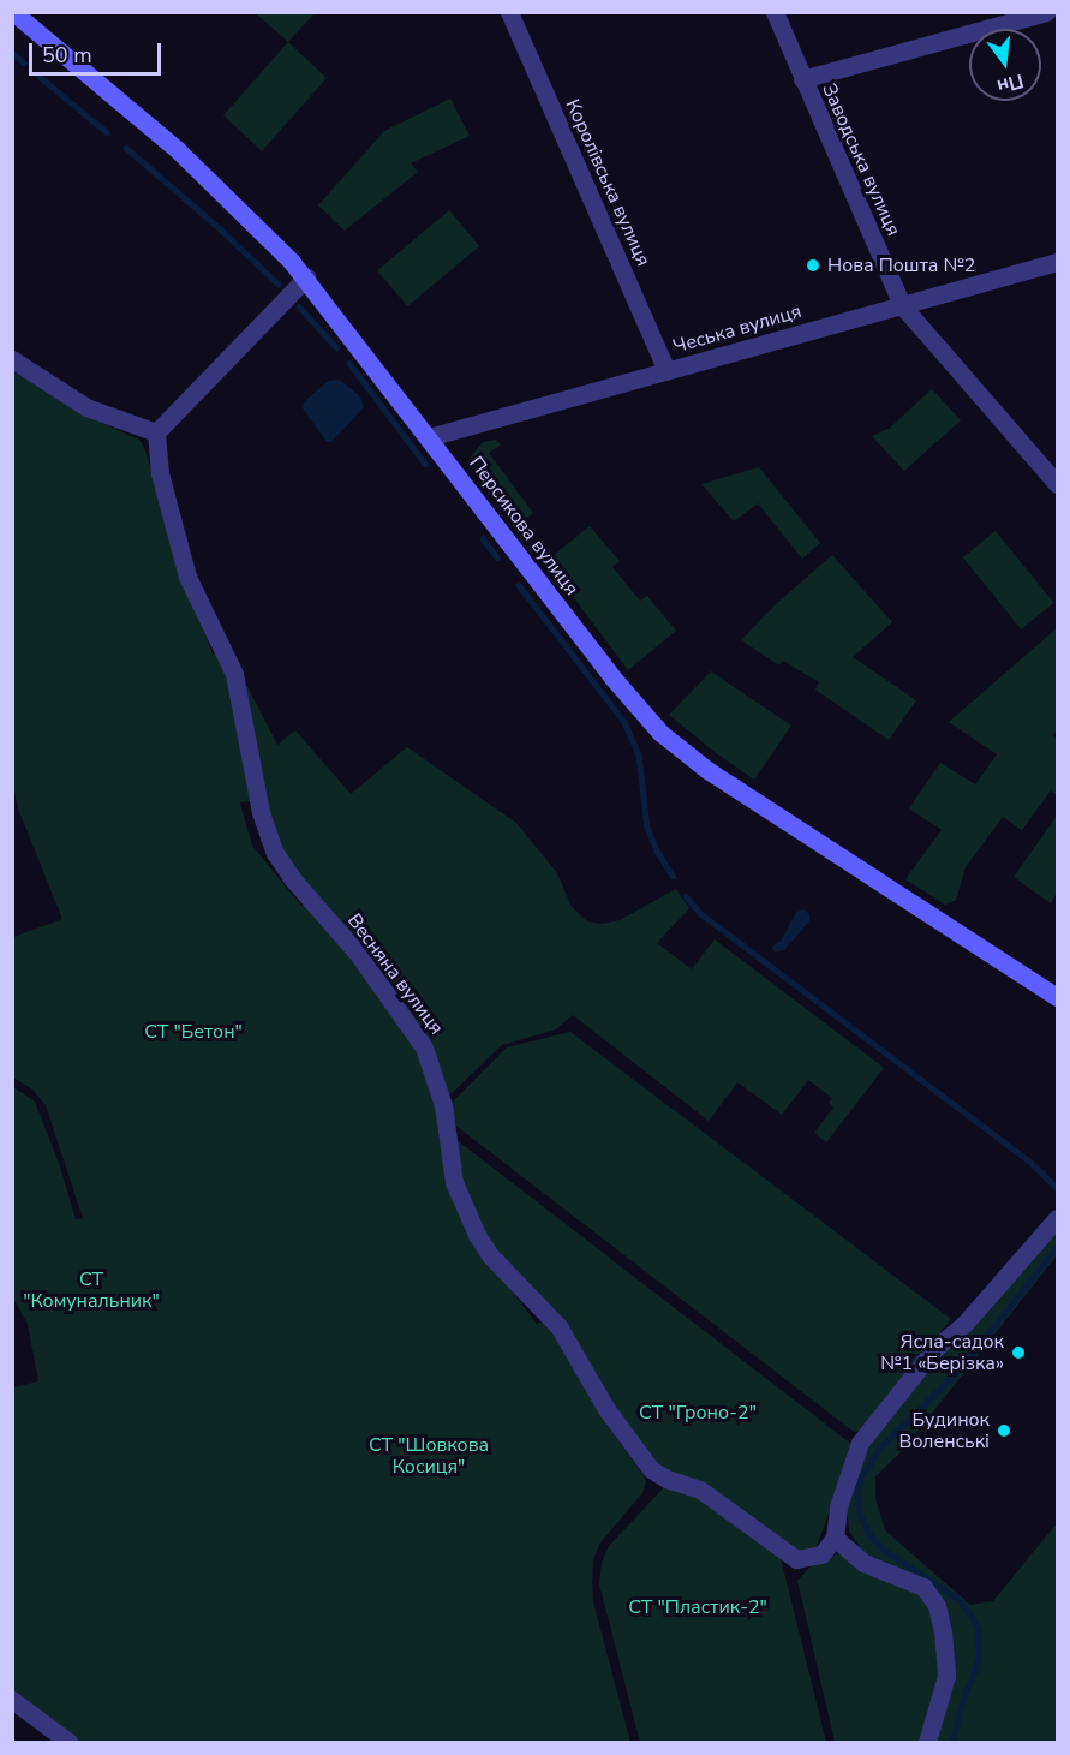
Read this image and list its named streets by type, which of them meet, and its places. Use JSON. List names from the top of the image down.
{
  "streets": {
    "main road": ["Персикова вулиця"],
    "street": [
      "Заводська вулиця",
      "Королівська вулиця",
      "Чеська вулиця",
      "Весняна вулиця"
    ]
  },
  "crossings": [
    ["Заводська вулиця", "Чеська вулиця"],
    ["Королівська вулиця", "Чеська вулиця"],
    ["Чеська вулиця", "Персикова вулиця"]
  ],
  "parks": [
    "СТ \"Бетон\"",
    "СТ \"Комунальник\"",
    "СТ \"Гроно-2\"",
    "СТ \"Шовкова Косиця\"",
    "СТ \"Пластик-2\""
  ],
  "places": ["Нова Пошта №2", "Ясла-садок №1 «Берізка»", "Будинок Воленські"],
  "scale_bar": "50 m",
  "north": "bottom"
}
